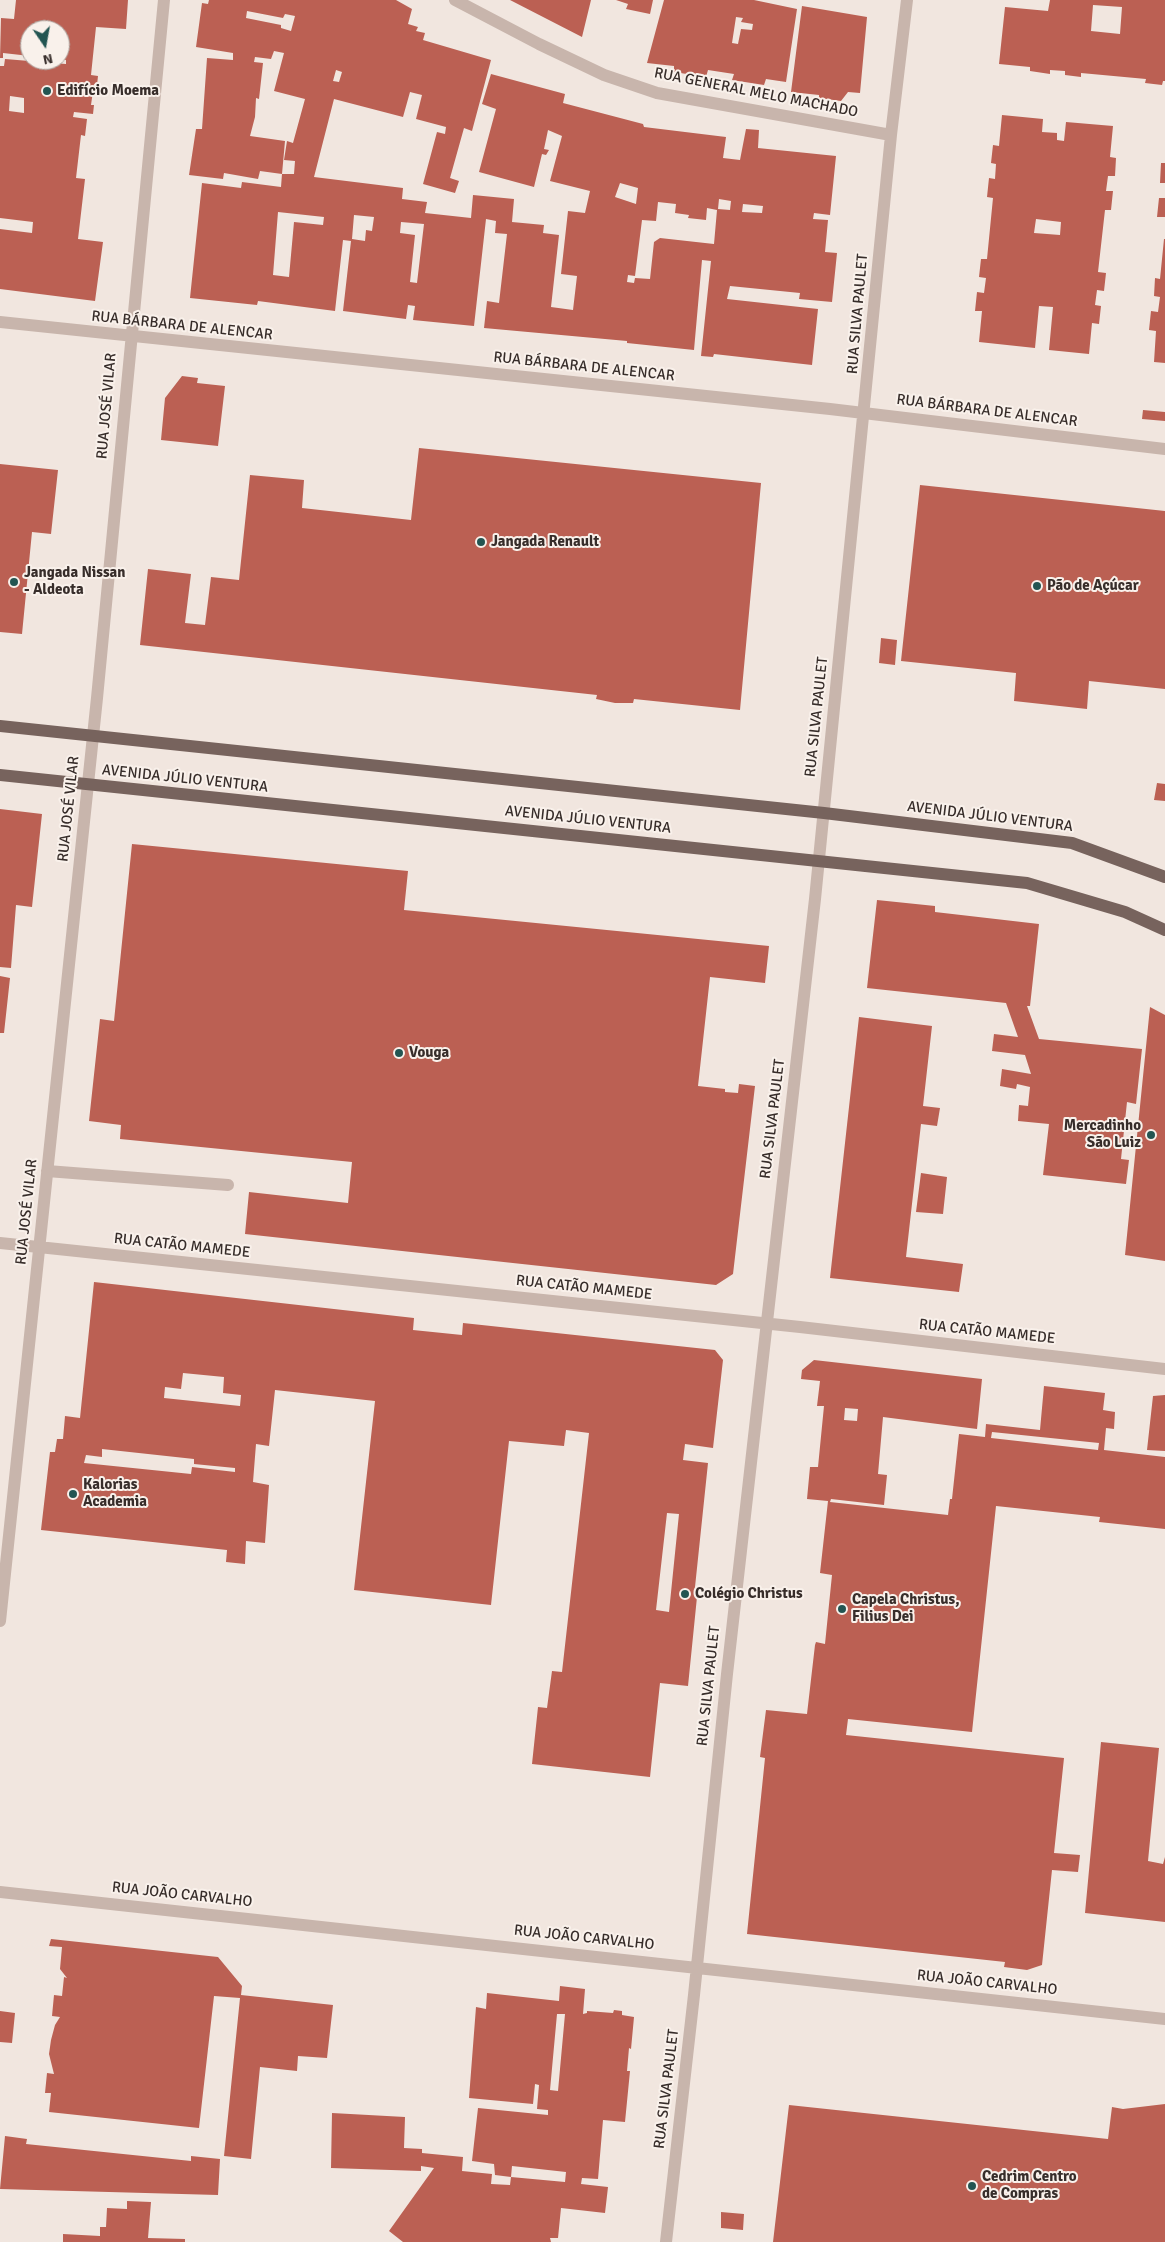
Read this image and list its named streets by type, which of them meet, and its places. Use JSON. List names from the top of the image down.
{
  "streets": {
    "main road": ["AVENIDA JÚLIO VENTURA"],
    "street": [
      "RUA GENERAL MELO MACHADO",
      "RUA SILVA PAULET",
      "RUA BÁRBARA DE ALENCAR",
      "RUA JOSÉ VILAR",
      "RUA CATÃO MAMEDE",
      "RUA JOÃO CARVALHO"
    ]
  },
  "crossings": [
    ["RUA GENERAL MELO MACHADO", "RUA SILVA PAULET"],
    ["RUA SILVA PAULET", "RUA BÁRBARA DE ALENCAR"],
    ["RUA SILVA PAULET", "AVENIDA JÚLIO VENTURA"],
    ["RUA SILVA PAULET", "RUA CATÃO MAMEDE"],
    ["RUA SILVA PAULET", "RUA JOÃO CARVALHO"],
    ["RUA BÁRBARA DE ALENCAR", "RUA JOSÉ VILAR"],
    ["RUA JOSÉ VILAR", "AVENIDA JÚLIO VENTURA"],
    ["RUA JOSÉ VILAR", "RUA CATÃO MAMEDE"]
  ],
  "places": [
    "Edifício Moema",
    "Jangada Renault",
    "Jangada Nissan - Aldeota",
    "Pão de Açúcar",
    "Vouga",
    "Mercadinho São Luiz",
    "Kalorias Academia",
    "Colégio Christus",
    "Capela Christus, Filius Dei",
    "Cedrim Centro de Compras"
  ],
  "north": "bottom"
}
